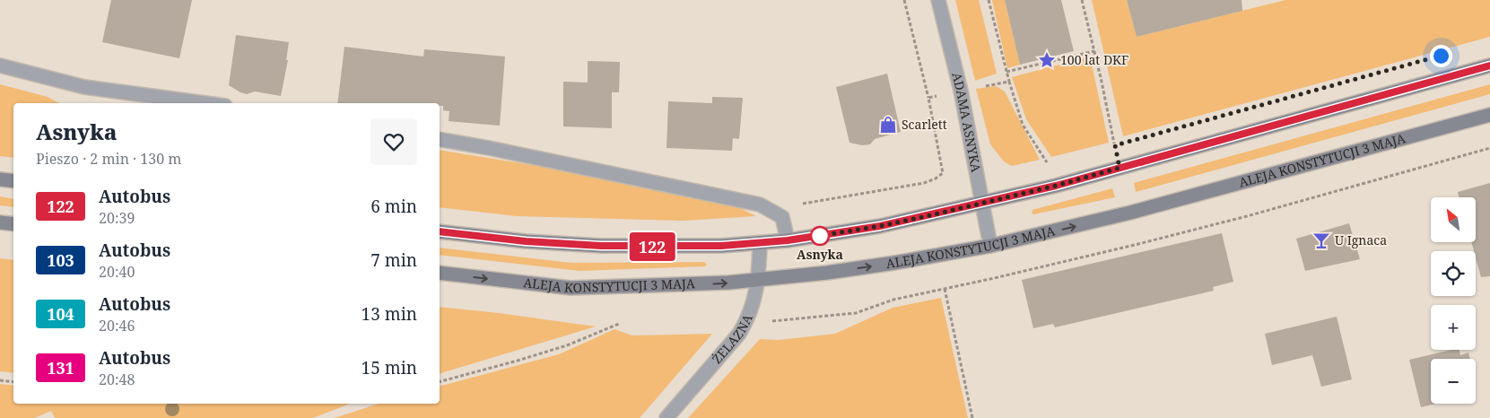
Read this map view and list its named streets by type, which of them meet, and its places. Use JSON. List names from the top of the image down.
{
  "streets": {
    "main road": ["ALEJA KONSTYTUCJI 3 MAJA"],
    "street": ["ADAMA ASNYKA", "ŻELAZNA"]
  },
  "crossings": [
    ["ADAMA ASNYKA", "ALEJA KONSTYTUCJI 3 MAJA"],
    ["ALEJA KONSTYTUCJI 3 MAJA", "ŻELAZNA"]
  ],
  "places": {
    "place": ["100 lat DKF"],
    "shop": ["Scarlett"],
    "other": ["Asnyka"],
    "bar": ["U Ignaca"]
  },
  "lines": ["bus line 122"],
  "north": "top left",
  "page": {
    "on_map": "122",
    "heading": ["Asnyka", "Pieszo · 2 min · 130 m"],
    "list": [
      {
        "mark": "122",
        "name": "Autobus",
        "note": "20:39",
        "value": "6 min"
      },
      {
        "mark": "103",
        "name": "Autobus",
        "note": "20:40",
        "value": "7 min"
      },
      {
        "mark": "104",
        "name": "Autobus",
        "note": "20:46",
        "value": "13 min"
      },
      {
        "mark": "131",
        "name": "Autobus",
        "note": "20:48",
        "value": "15 min"
      }
    ],
    "map_buttons": ["+", "−"]
  }
}
